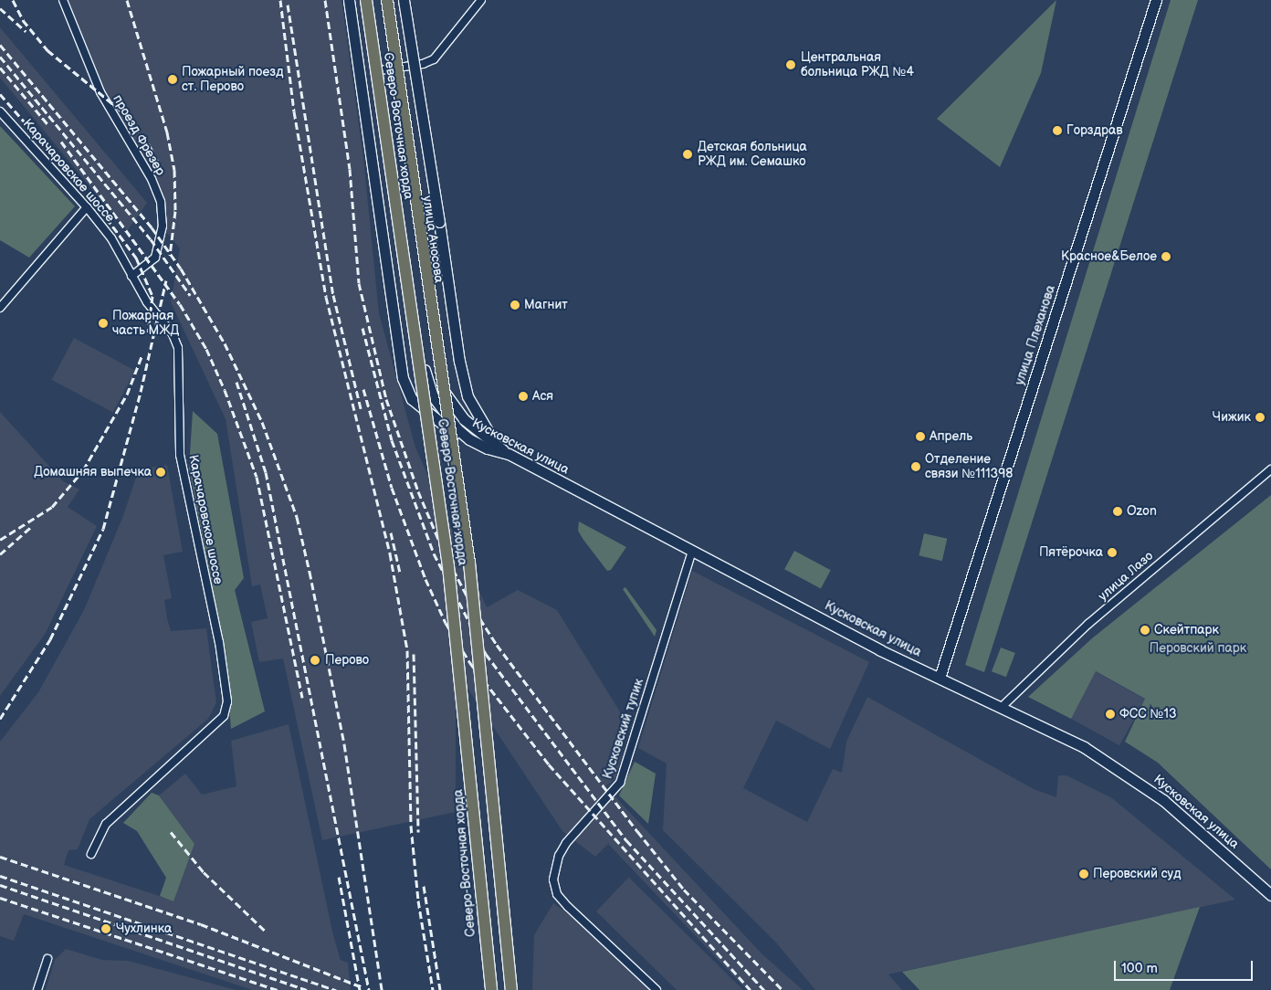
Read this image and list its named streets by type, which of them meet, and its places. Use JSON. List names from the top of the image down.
{
  "streets": {
    "main road": ["Северо-Восточная хорда"],
    "street": [
      "проезд Фрезер",
      "Карачаровское шоссе",
      "улица Аносова",
      "улица Плеханова",
      "Кусковская улица",
      "улица Лазо",
      "Кусковский тупик"
    ]
  },
  "crossings": [
    ["Северо-Восточная хорда", "улица Аносова"],
    ["проезд Фрезер", "Карачаровское шоссе"],
    ["улица Аносова", "Кусковская улица"],
    ["улица Плеханова", "Кусковская улица"],
    ["Кусковская улица", "улица Лазо"],
    ["Кусковская улица", "Кусковский тупик"]
  ],
  "parks": ["Перовский парк"],
  "places": [
    "Центральная больница РЖД №4",
    "Пожарный поезд ст. Перово",
    "Горздрав",
    "Детская больница РЖД им. Семашко",
    "Красное&Белое",
    "Магнит",
    "Пожарная часть МЖД",
    "Ася",
    "Чижик",
    "Апрель",
    "Отделение связи №111398",
    "Домашняя выпечка",
    "Ozon",
    "Пятёрочка",
    "Скейтпарк",
    "Перово",
    "ФСС №13",
    "Перовский суд",
    "Чухлинка"
  ],
  "scale_bar": "100 m"
}
